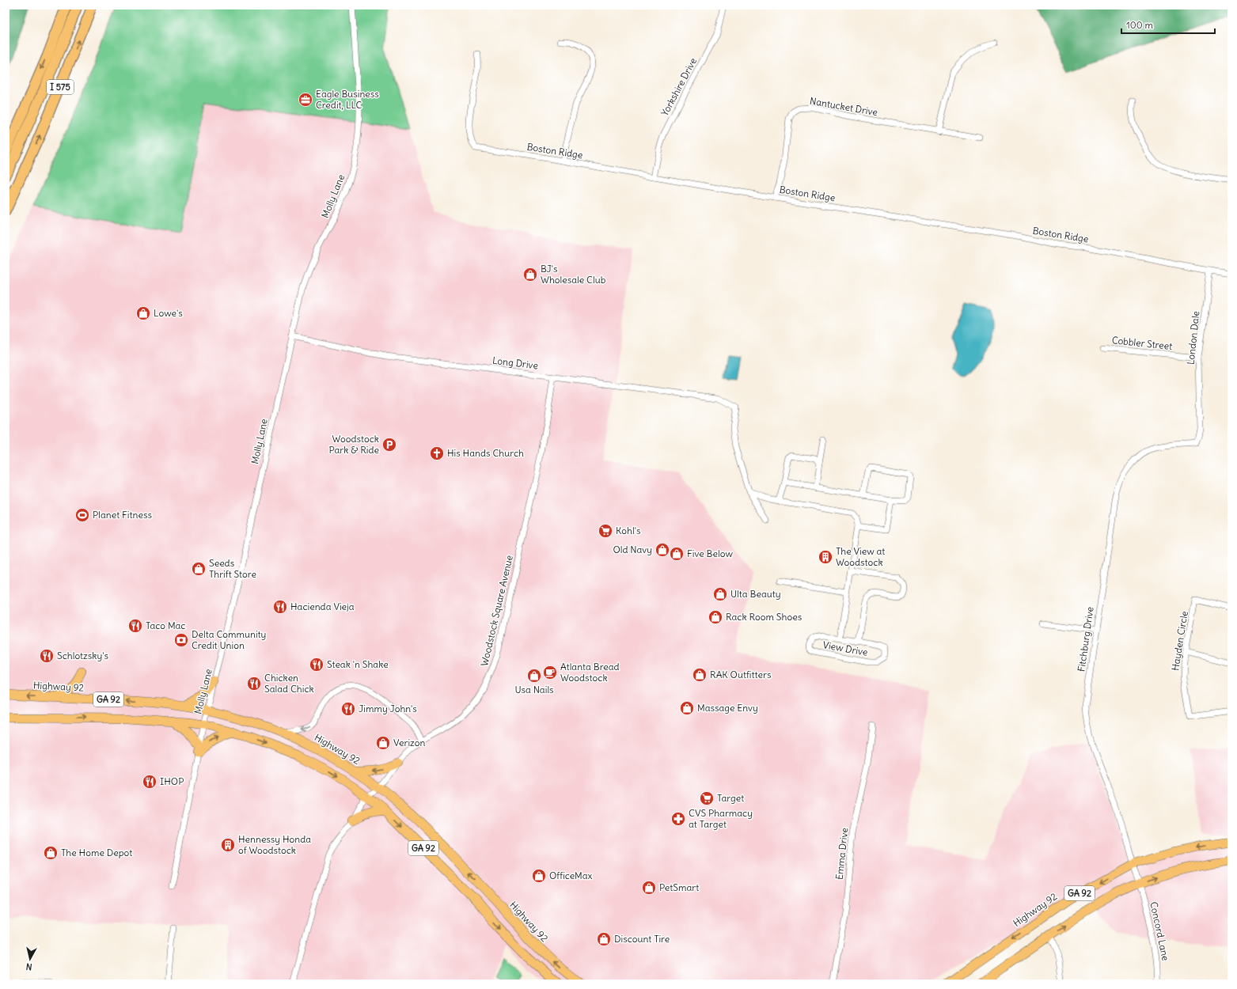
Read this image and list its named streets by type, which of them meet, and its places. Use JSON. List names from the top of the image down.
{
  "streets": {
    "highway": ["I 575"],
    "main road": ["Highway 92", "GA 92"],
    "street": [
      "Yorkshire Drive",
      "Nantucket Drive",
      "Boston Ridge",
      "Molly Lane",
      "London Dale",
      "Cobbler Street",
      "Long Drive",
      "Woodstock Square Avenue",
      "Fitchburg Drive",
      "Hayden Circle",
      "View Drive",
      "Emma Drive",
      "Concord Lane"
    ]
  },
  "crossings": [
    ["Yorkshire Drive", "Boston Ridge"],
    ["Nantucket Drive", "Boston Ridge"],
    ["Boston Ridge", "London Dale"],
    ["Molly Lane", "Long Drive"],
    ["Molly Lane", "Highway 92"],
    ["Molly Lane", "GA 92"],
    ["London Dale", "Cobbler Street"],
    ["London Dale", "Fitchburg Drive"],
    ["Long Drive", "Woodstock Square Avenue"],
    ["Woodstock Square Avenue", "Highway 92"],
    ["Woodstock Square Avenue", "GA 92"],
    ["Fitchburg Drive", "Highway 92"],
    ["Fitchburg Drive", "GA 92"],
    ["Fitchburg Drive", "Concord Lane"],
    ["GA 92", "Concord Lane"]
  ],
  "places": {
    "office": ["Eagle Business Credit, LLC"],
    "shop": [
      "BJ's Wholesale Club",
      "Lowe's",
      "Old Navy",
      "Five Below",
      "Seeds Thrift Store",
      "Ulta Beauty",
      "Rack Room Shoes",
      "RAK Outfitters",
      "Usa Nails",
      "Massage Envy",
      "Verizon",
      "The Home Depot",
      "OfficeMax",
      "PetSmart",
      "Discount Tire"
    ],
    "parking": ["Woodstock Park & Ride"],
    "church": ["His Hands Church"],
    "sports": ["Planet Fitness"],
    "supermarket": ["Kohl's", "Target"],
    "building": ["The View at Woodstock", "Hennessy Honda of Woodstock"],
    "restaurant": [
      "Hacienda Vieja",
      "Taco Mac",
      "Schlotzsky's",
      "Steak 'n Shake",
      "Chicken Salad Chick",
      "Jimmy John's",
      "IHOP"
    ],
    "bank": ["Delta Community Credit Union"],
    "cafe": ["Atlanta Bread Woodstock"],
    "pharmacy": ["CVS Pharmacy at Target"]
  },
  "scale_bar": "100 m",
  "north": "bottom"
}
